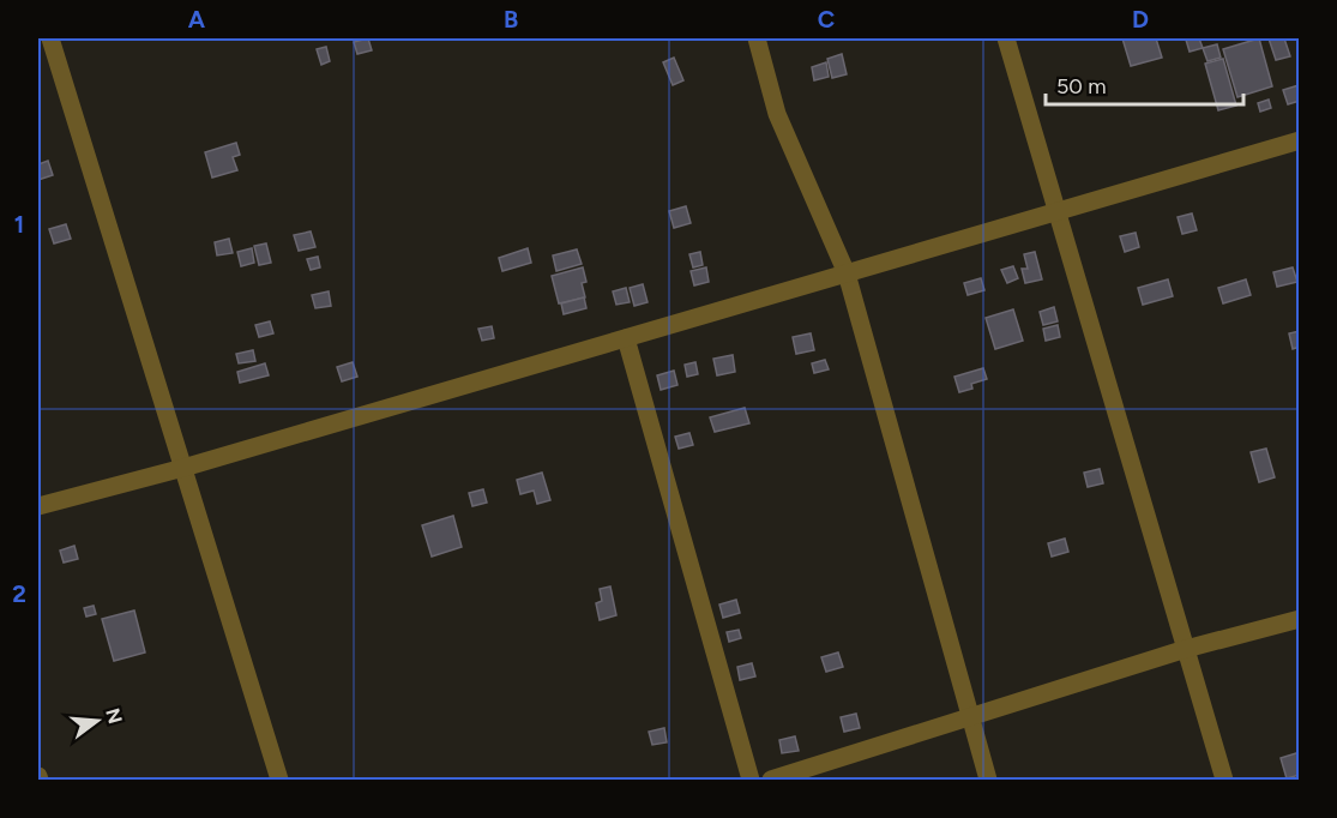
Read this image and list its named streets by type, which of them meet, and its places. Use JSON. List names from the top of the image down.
{
  "scale_bar": "50 m",
  "north": "right",
  "grid": {
    "columns": [
      "A",
      "B",
      "C",
      "D"
    ],
    "rows": ["1", "2"]
  }
}
